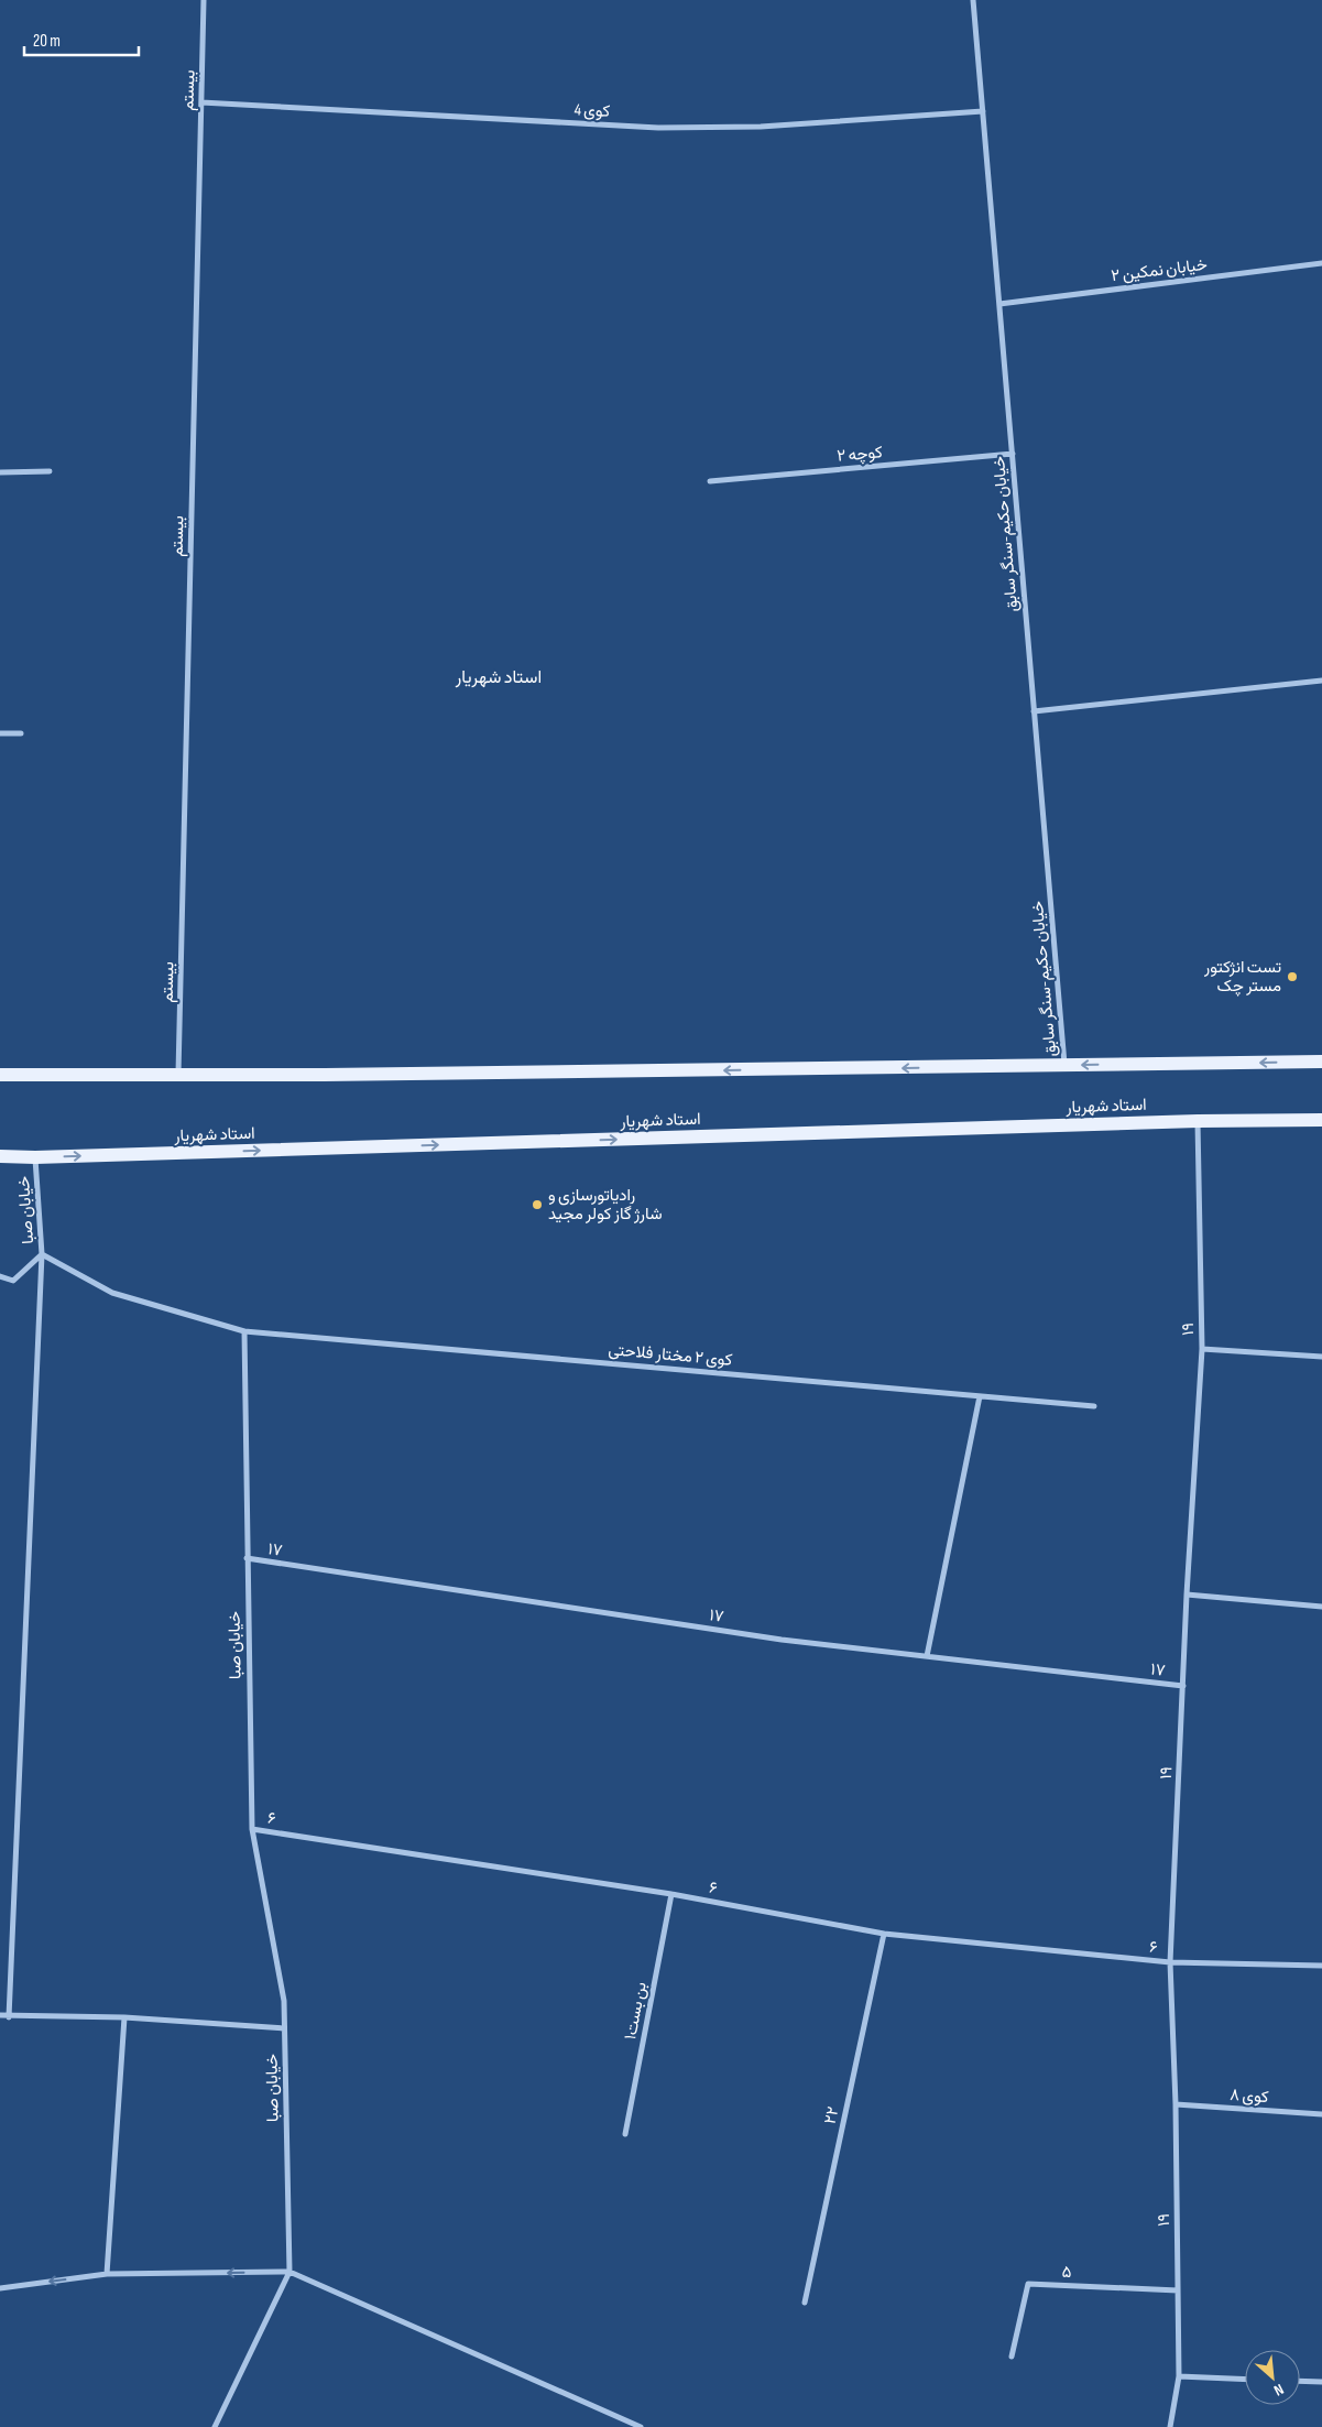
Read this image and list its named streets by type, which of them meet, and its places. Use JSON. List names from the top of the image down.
{
  "streets": {
    "main road": ["استاد شهریار"],
    "street": [
      "بیستم",
      "کوی 4",
      "خیابان نمکین ۲",
      "کوچه ۲",
      "خیابان حکیم-سنگر سابق",
      "خیابان صبا",
      "۱۹",
      "کوی ۲ مختار فلاحتی",
      "۱۷",
      "۶",
      "بن بست۱",
      "کوی ۸",
      "۲۲",
      "۵"
    ]
  },
  "crossings": [
    ["بیستم", "کوی 4"],
    ["کوی 4", "خیابان حکیم-سنگر سابق"],
    ["خیابان نمکین ۲", "خیابان حکیم-سنگر سابق"],
    ["کوچه ۲", "خیابان حکیم-سنگر سابق"],
    ["استاد شهریار", "خیابان صبا"],
    ["استاد شهریار", "۱۹"],
    ["خیابان صبا", "کوی ۲ مختار فلاحتی"],
    ["خیابان صبا", "۱۷"],
    ["خیابان صبا", "۶"],
    ["۱۹", "۱۷"],
    ["۱۹", "۶"],
    ["۱۹", "کوی ۸"],
    ["۱۹", "۵"],
    ["۶", "بن بست۱"],
    ["۶", "۲۲"]
  ],
  "districts": ["استاد شهریار"],
  "places": ["تست انژکتور مستر چک", "رادیاتورسازی و شارژ گاز کولر مجید"],
  "scale_bar": "20 m",
  "north": "bottom right"
}
